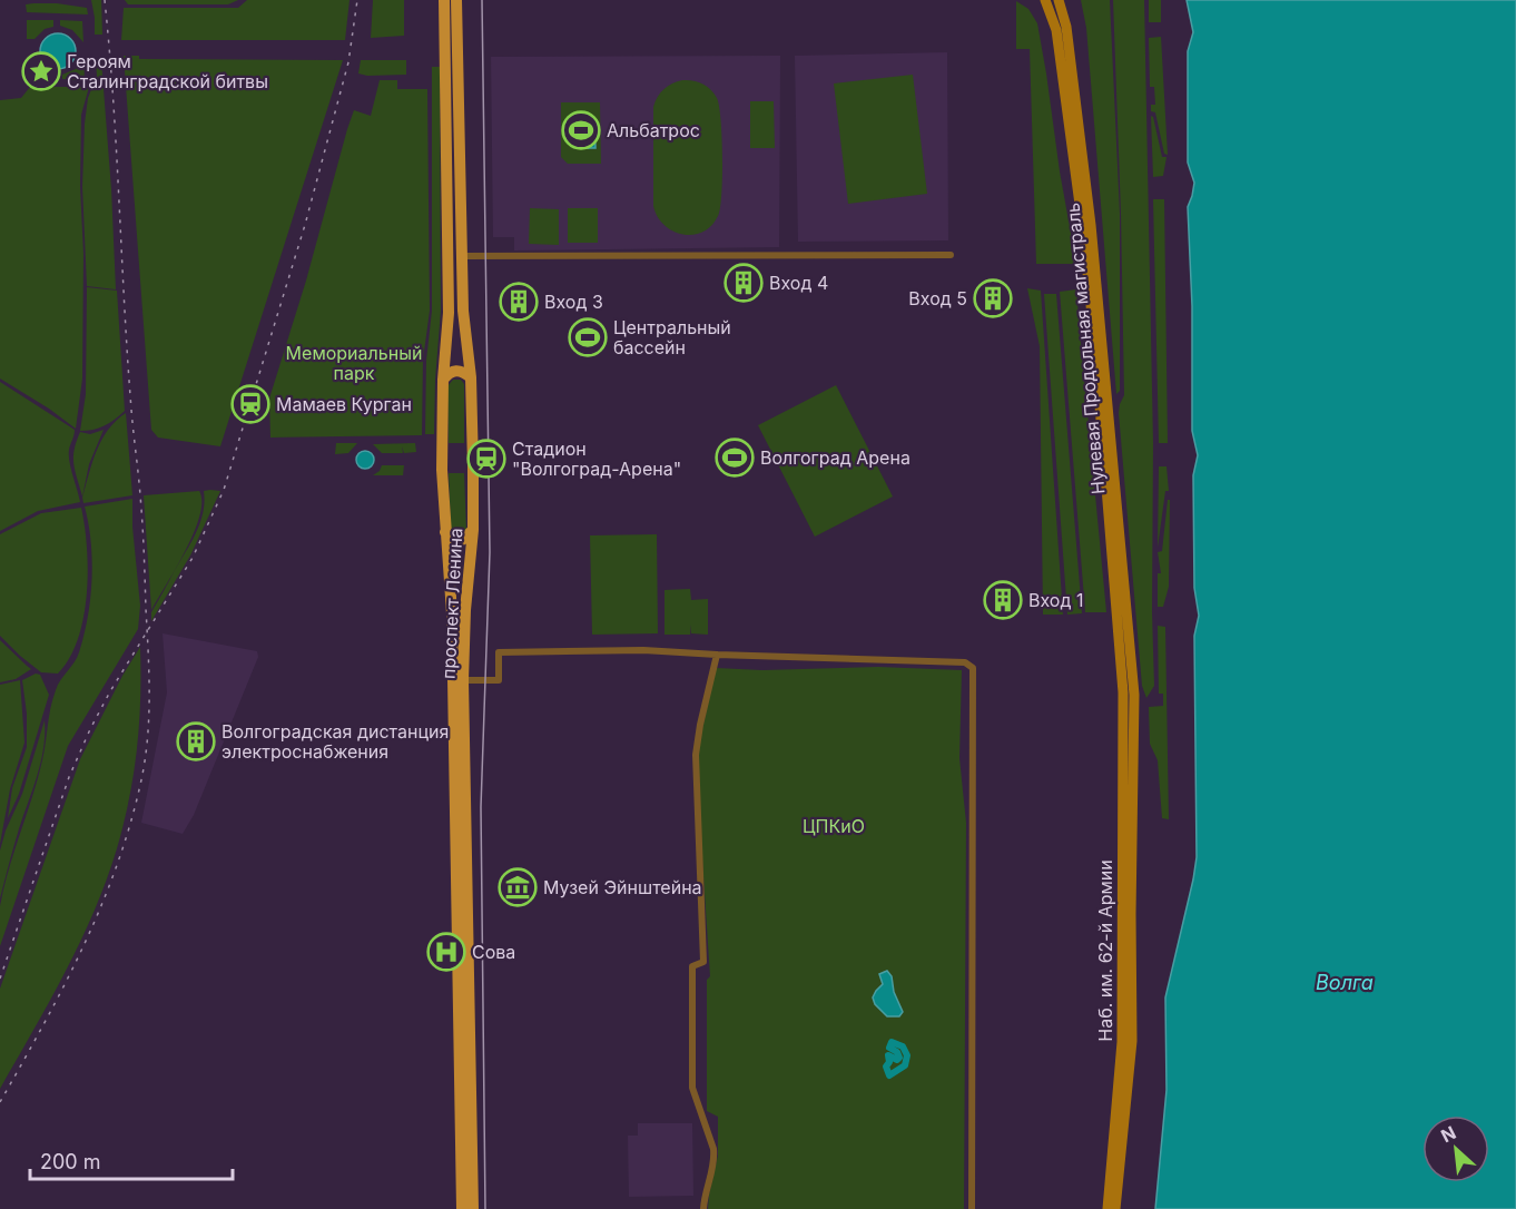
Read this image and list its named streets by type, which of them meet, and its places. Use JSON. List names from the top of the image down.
{
  "streets": {
    "main road": ["Нулевая Продольная магистраль", "проспект Ленина", "Наб. им. 62-й Армии"]
  },
  "crossings": [
    ["Нулевая Продольная магистраль", "Наб. им. 62-й Армии"]
  ],
  "water": ["Волга"],
  "parks": ["Мемориальный парк", "ЦПКиО"],
  "places": {
    "place": ["Героям Сталинградской битвы"],
    "sports": ["Альбатрос", "Центральный бассейн", "Волгоград Арена"],
    "building": [
      "Вход 4",
      "Вход 5",
      "Вход 3",
      "Вход 1",
      "Волгоградская дистанция электроснабжения"
    ],
    "station": ["Мамаев Курган", "Стадион \"Волгоград-Арена\""],
    "museum": ["Музей Эйнштейна"],
    "hospital": ["Сова"]
  },
  "scale_bar": "200 m",
  "north": "top left"
}
